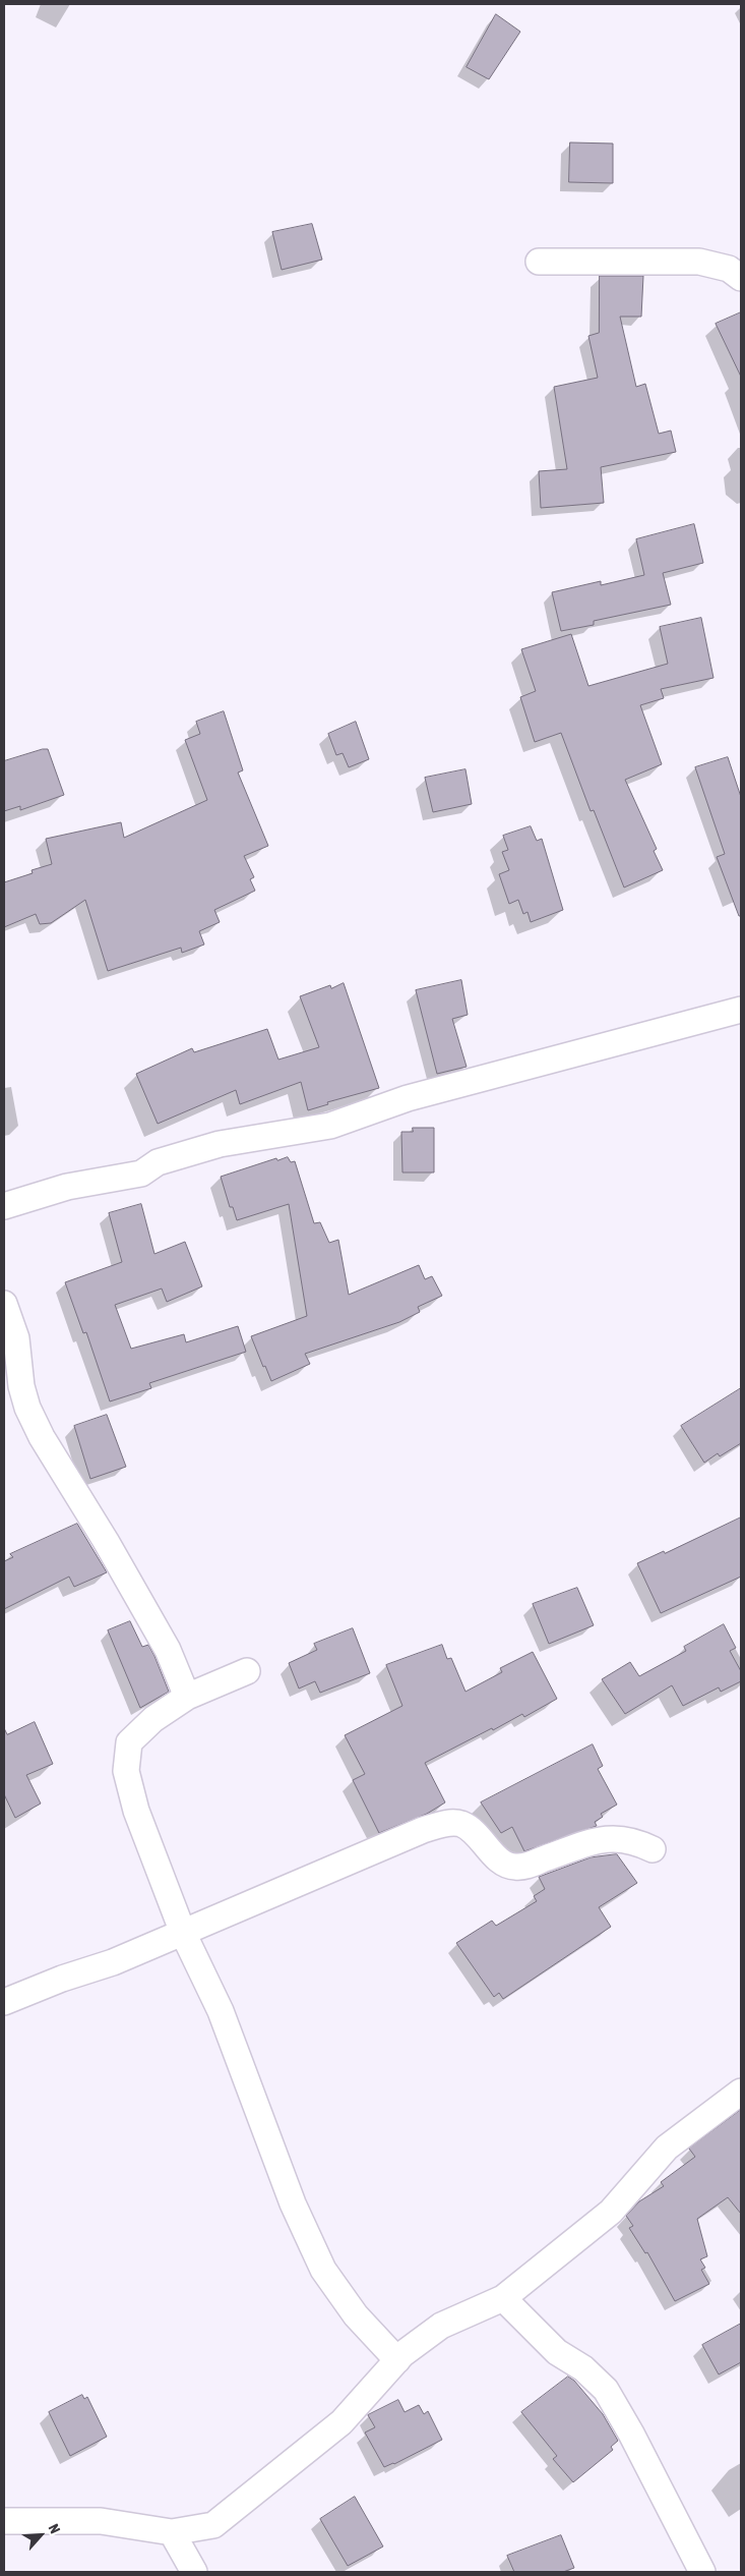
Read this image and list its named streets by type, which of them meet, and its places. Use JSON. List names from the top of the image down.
{
  "north": "top right"
}
